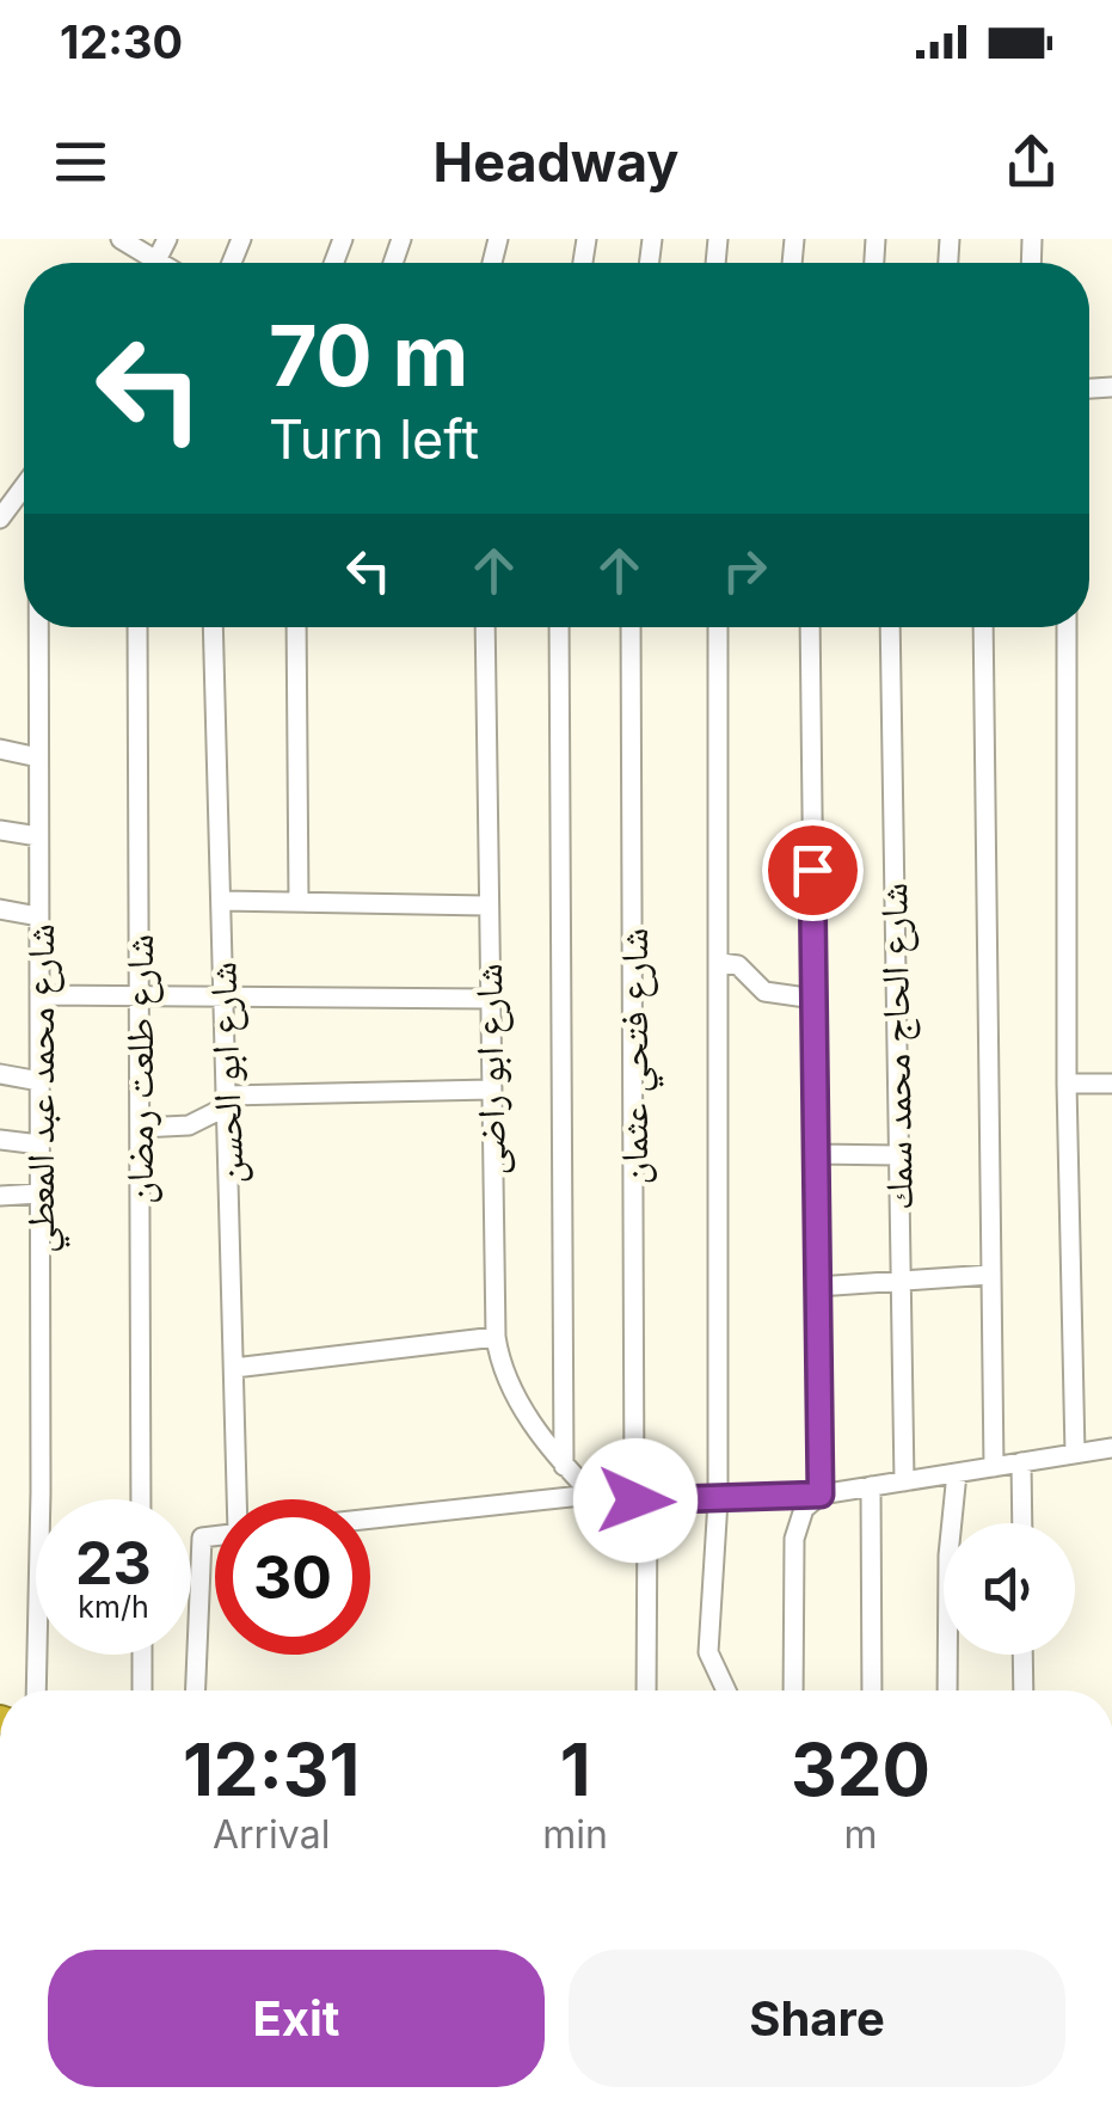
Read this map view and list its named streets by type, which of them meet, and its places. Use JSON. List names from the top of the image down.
{
  "streets": {
    "street": [
      "شارع الحاج محمد سمك",
      "شارع فتحي عثمان",
      "شارع طلعت رمضان",
      "شارع ابو راضى",
      "شارع ابو الحسن",
      "شارع محمد عبد المعطي"
    ]
  },
  "page": {
    "status": "12:30",
    "header": "Headway",
    "turn": ["70 m", "Turn left"],
    "speed": "23 km/h",
    "limit": "30",
    "eta": [
      "12:31",
      "Arrival",
      "1",
      "min",
      "320",
      "m"
    ],
    "buttons": ["Exit", "Share"]
  }
}
